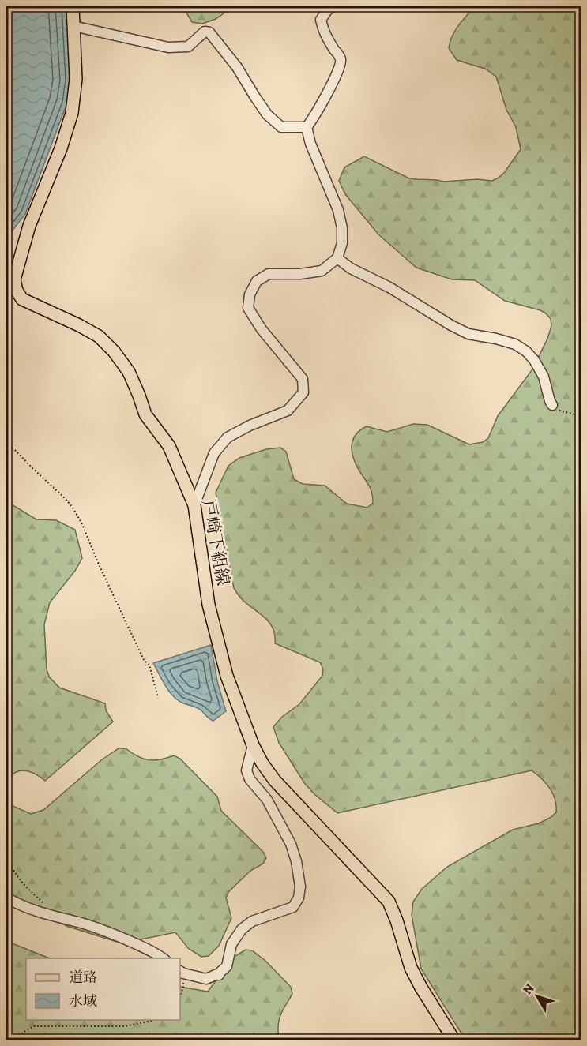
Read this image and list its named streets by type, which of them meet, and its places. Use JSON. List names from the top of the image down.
{
  "streets": {
    "main road": ["戸崎下組線"]
  },
  "legend": ["道路", "水域"],
  "north": "top left"
}
